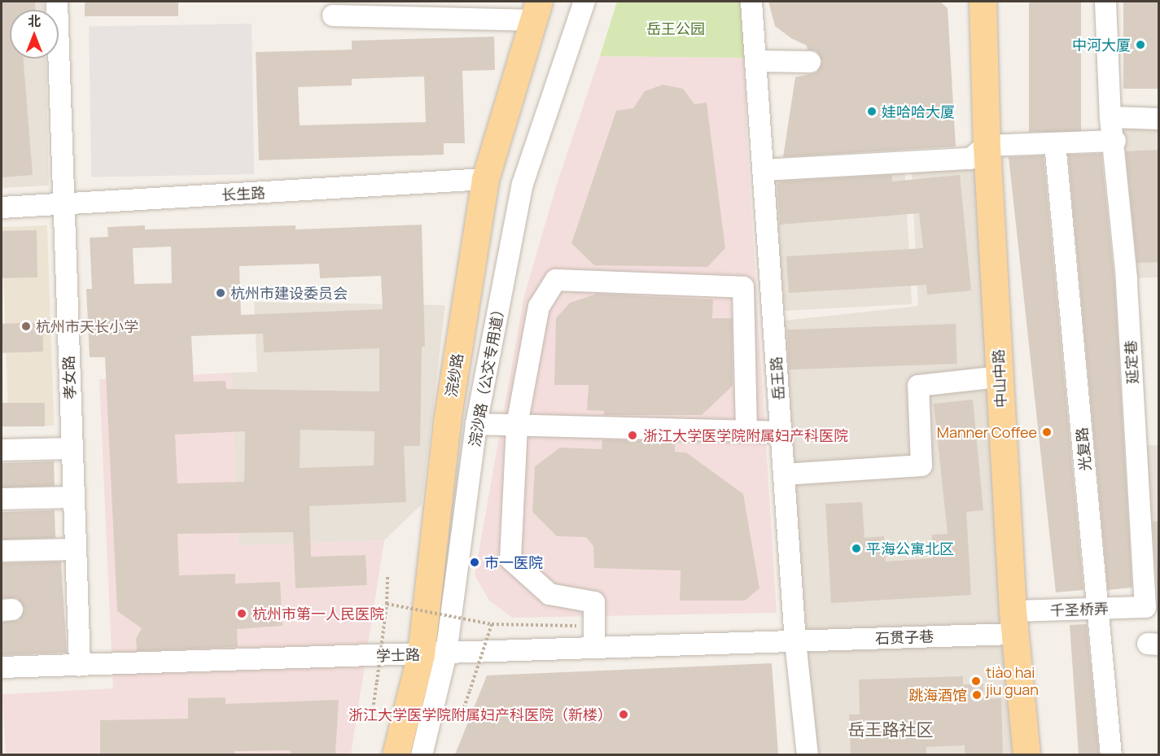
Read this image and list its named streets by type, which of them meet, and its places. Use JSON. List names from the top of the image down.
{
  "streets": {
    "main road": ["浣纱路", "中山中路"],
    "street": [
      "长生路",
      "延定巷",
      "浣沙路（公交专用道）",
      "孝女路",
      "岳王路",
      "光复路",
      "千圣桥弄",
      "石贯子巷",
      "学士路"
    ]
  },
  "crossings": [
    ["长生路", "浣纱路"],
    ["长生路", "孝女路"],
    ["延定巷", "千圣桥弄"],
    ["浣沙路（公交专用道）", "浣纱路"],
    ["浣沙路（公交专用道）", "学士路"],
    ["浣纱路", "学士路"],
    ["孝女路", "学士路"],
    ["岳王路", "石贯子巷"],
    ["岳王路", "学士路"],
    ["中山中路", "千圣桥弄"],
    ["中山中路", "石贯子巷"],
    ["光复路", "千圣桥弄"],
    ["千圣桥弄", "石贯子巷"],
    ["石贯子巷", "学士路"]
  ],
  "districts": ["岳王路社区"],
  "parks": ["岳王公园"],
  "places": [
    "中河大厦",
    "娃哈哈大厦",
    "杭州市建设委员会",
    "杭州市天长小学",
    "Manner Coffee",
    "浙江大学医学院附属妇产科医院",
    "平海公寓北区",
    "市一医院",
    "杭州市第一人民医院",
    "tiào hai jiu guan",
    "跳海酒馆",
    "浙江大学医学院附属妇产科医院（新楼）"
  ],
  "north": "top"
}
